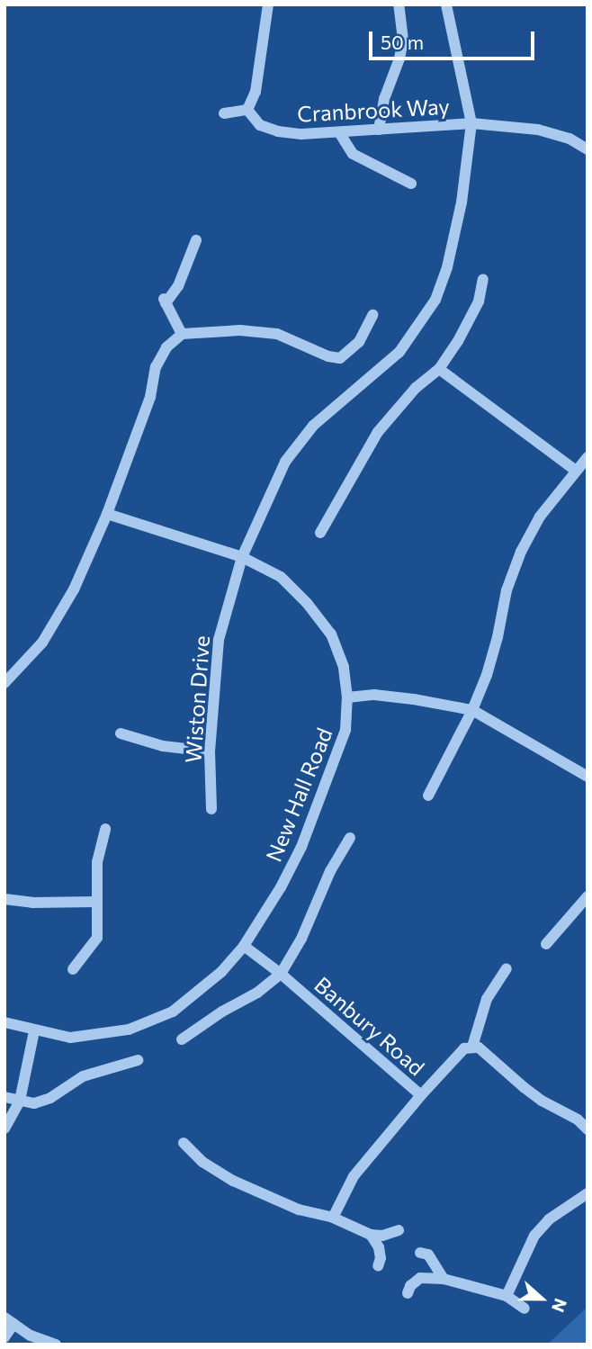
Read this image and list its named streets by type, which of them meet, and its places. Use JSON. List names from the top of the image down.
{
  "streets": {
    "street": [
      "Cranbrook Way",
      "Wiston Drive",
      "New Hall Road",
      "Banbury Road"
    ]
  },
  "crossings": [
    ["Wiston Drive", "New Hall Road"],
    ["New Hall Road", "Banbury Road"]
  ],
  "scale_bar": "50 m",
  "north": "right"
}
